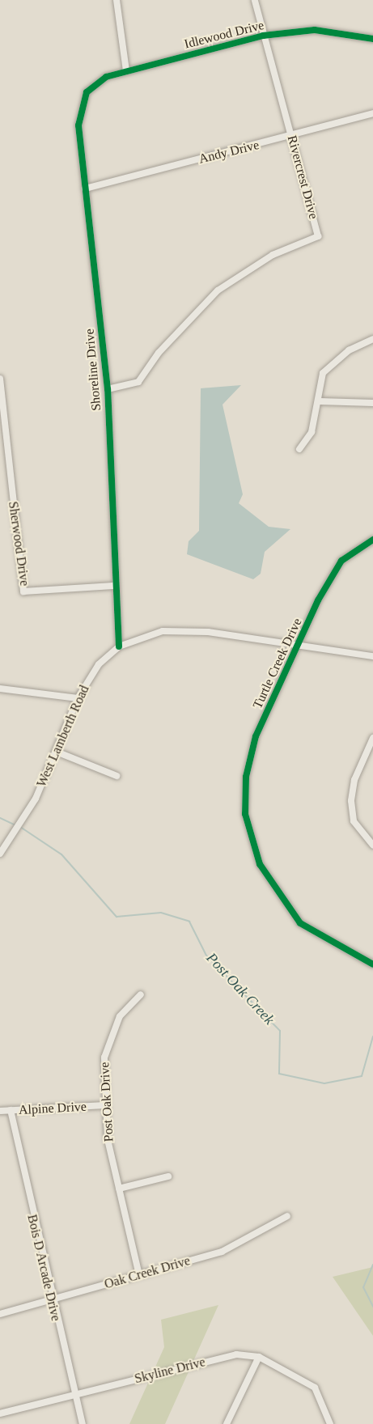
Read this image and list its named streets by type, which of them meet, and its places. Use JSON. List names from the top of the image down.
{
  "streets": {
    "street": [
      "Idlewood Drive",
      "Andy Drive",
      "Rivercrest Drive",
      "Shoreline Drive",
      "Sherwood Drive",
      "Turtle Creek Drive",
      "West Lamberth Road",
      "Post Oak Drive",
      "Alpine Drive",
      "Bois D Arcade Drive",
      "Oak Creek Drive",
      "Skyline Drive"
    ]
  },
  "crossings": [
    ["Idlewood Drive", "Rivercrest Drive"],
    ["Idlewood Drive", "Shoreline Drive"],
    ["Andy Drive", "Rivercrest Drive"],
    ["Andy Drive", "Shoreline Drive"],
    ["Rivercrest Drive", "Shoreline Drive"],
    ["Shoreline Drive", "Sherwood Drive"],
    ["Shoreline Drive", "West Lamberth Road"],
    ["Turtle Creek Drive", "West Lamberth Road"],
    ["Post Oak Drive", "Alpine Drive"],
    ["Post Oak Drive", "Oak Creek Drive"],
    ["Alpine Drive", "Bois D Arcade Drive"],
    ["Bois D Arcade Drive", "Oak Creek Drive"],
    ["Bois D Arcade Drive", "Skyline Drive"]
  ],
  "water": ["Post Oak Creek"]
}
